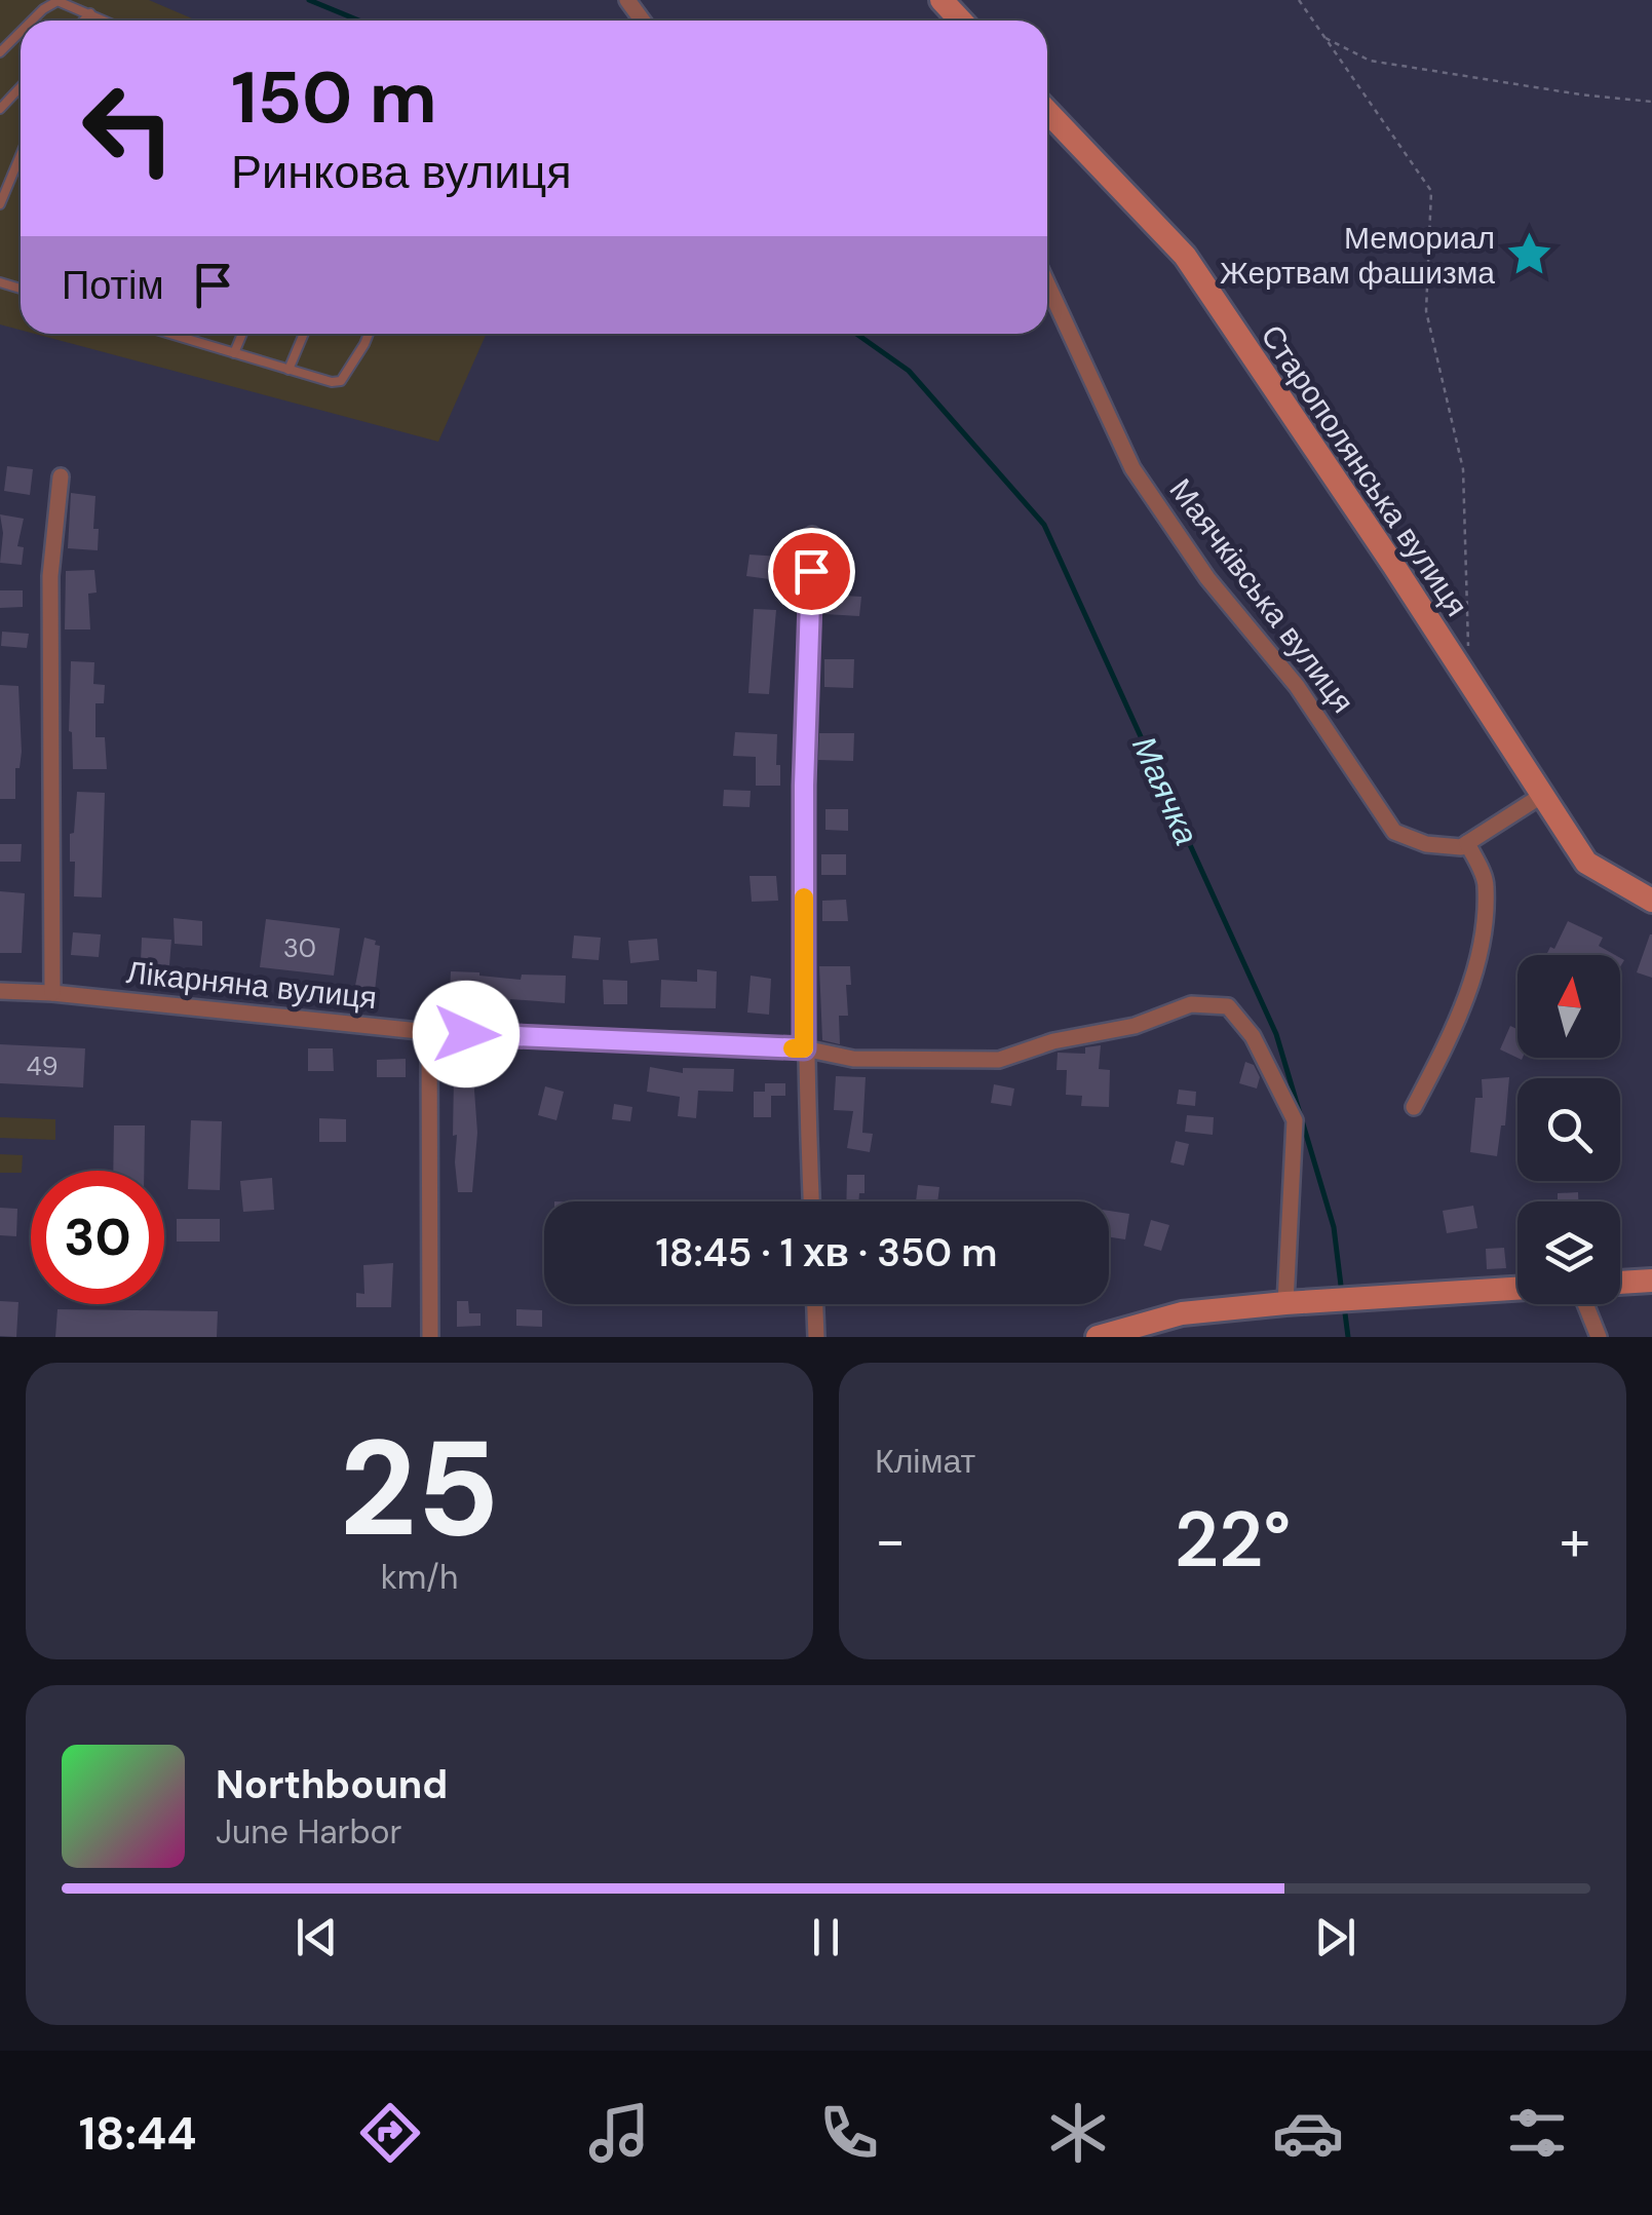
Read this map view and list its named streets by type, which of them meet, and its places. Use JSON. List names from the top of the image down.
{
  "streets": {
    "street": ["Старополянська вулиця", "Маячківська вулиця", "Лікарняна вулиця"]
  },
  "water": ["Маячка"],
  "places": {
    "place": ["Мемориал Жертвам фашизма"]
  },
  "house_numbers": ["30", "49"],
  "north": "top",
  "page": {
    "turn": ["150 m", "Ринкова вулиця"],
    "then": "Потім",
    "limit": "30",
    "trip": "18:45 · 1 хв · 350 m",
    "tile": [
      ["25", "km/h"],
      "Клімат"
    ],
    "heat": ["−", "22°", "+"],
    "song": ["Northbound", "June Harbor"],
    "tabs": "18:44"
  }
}
